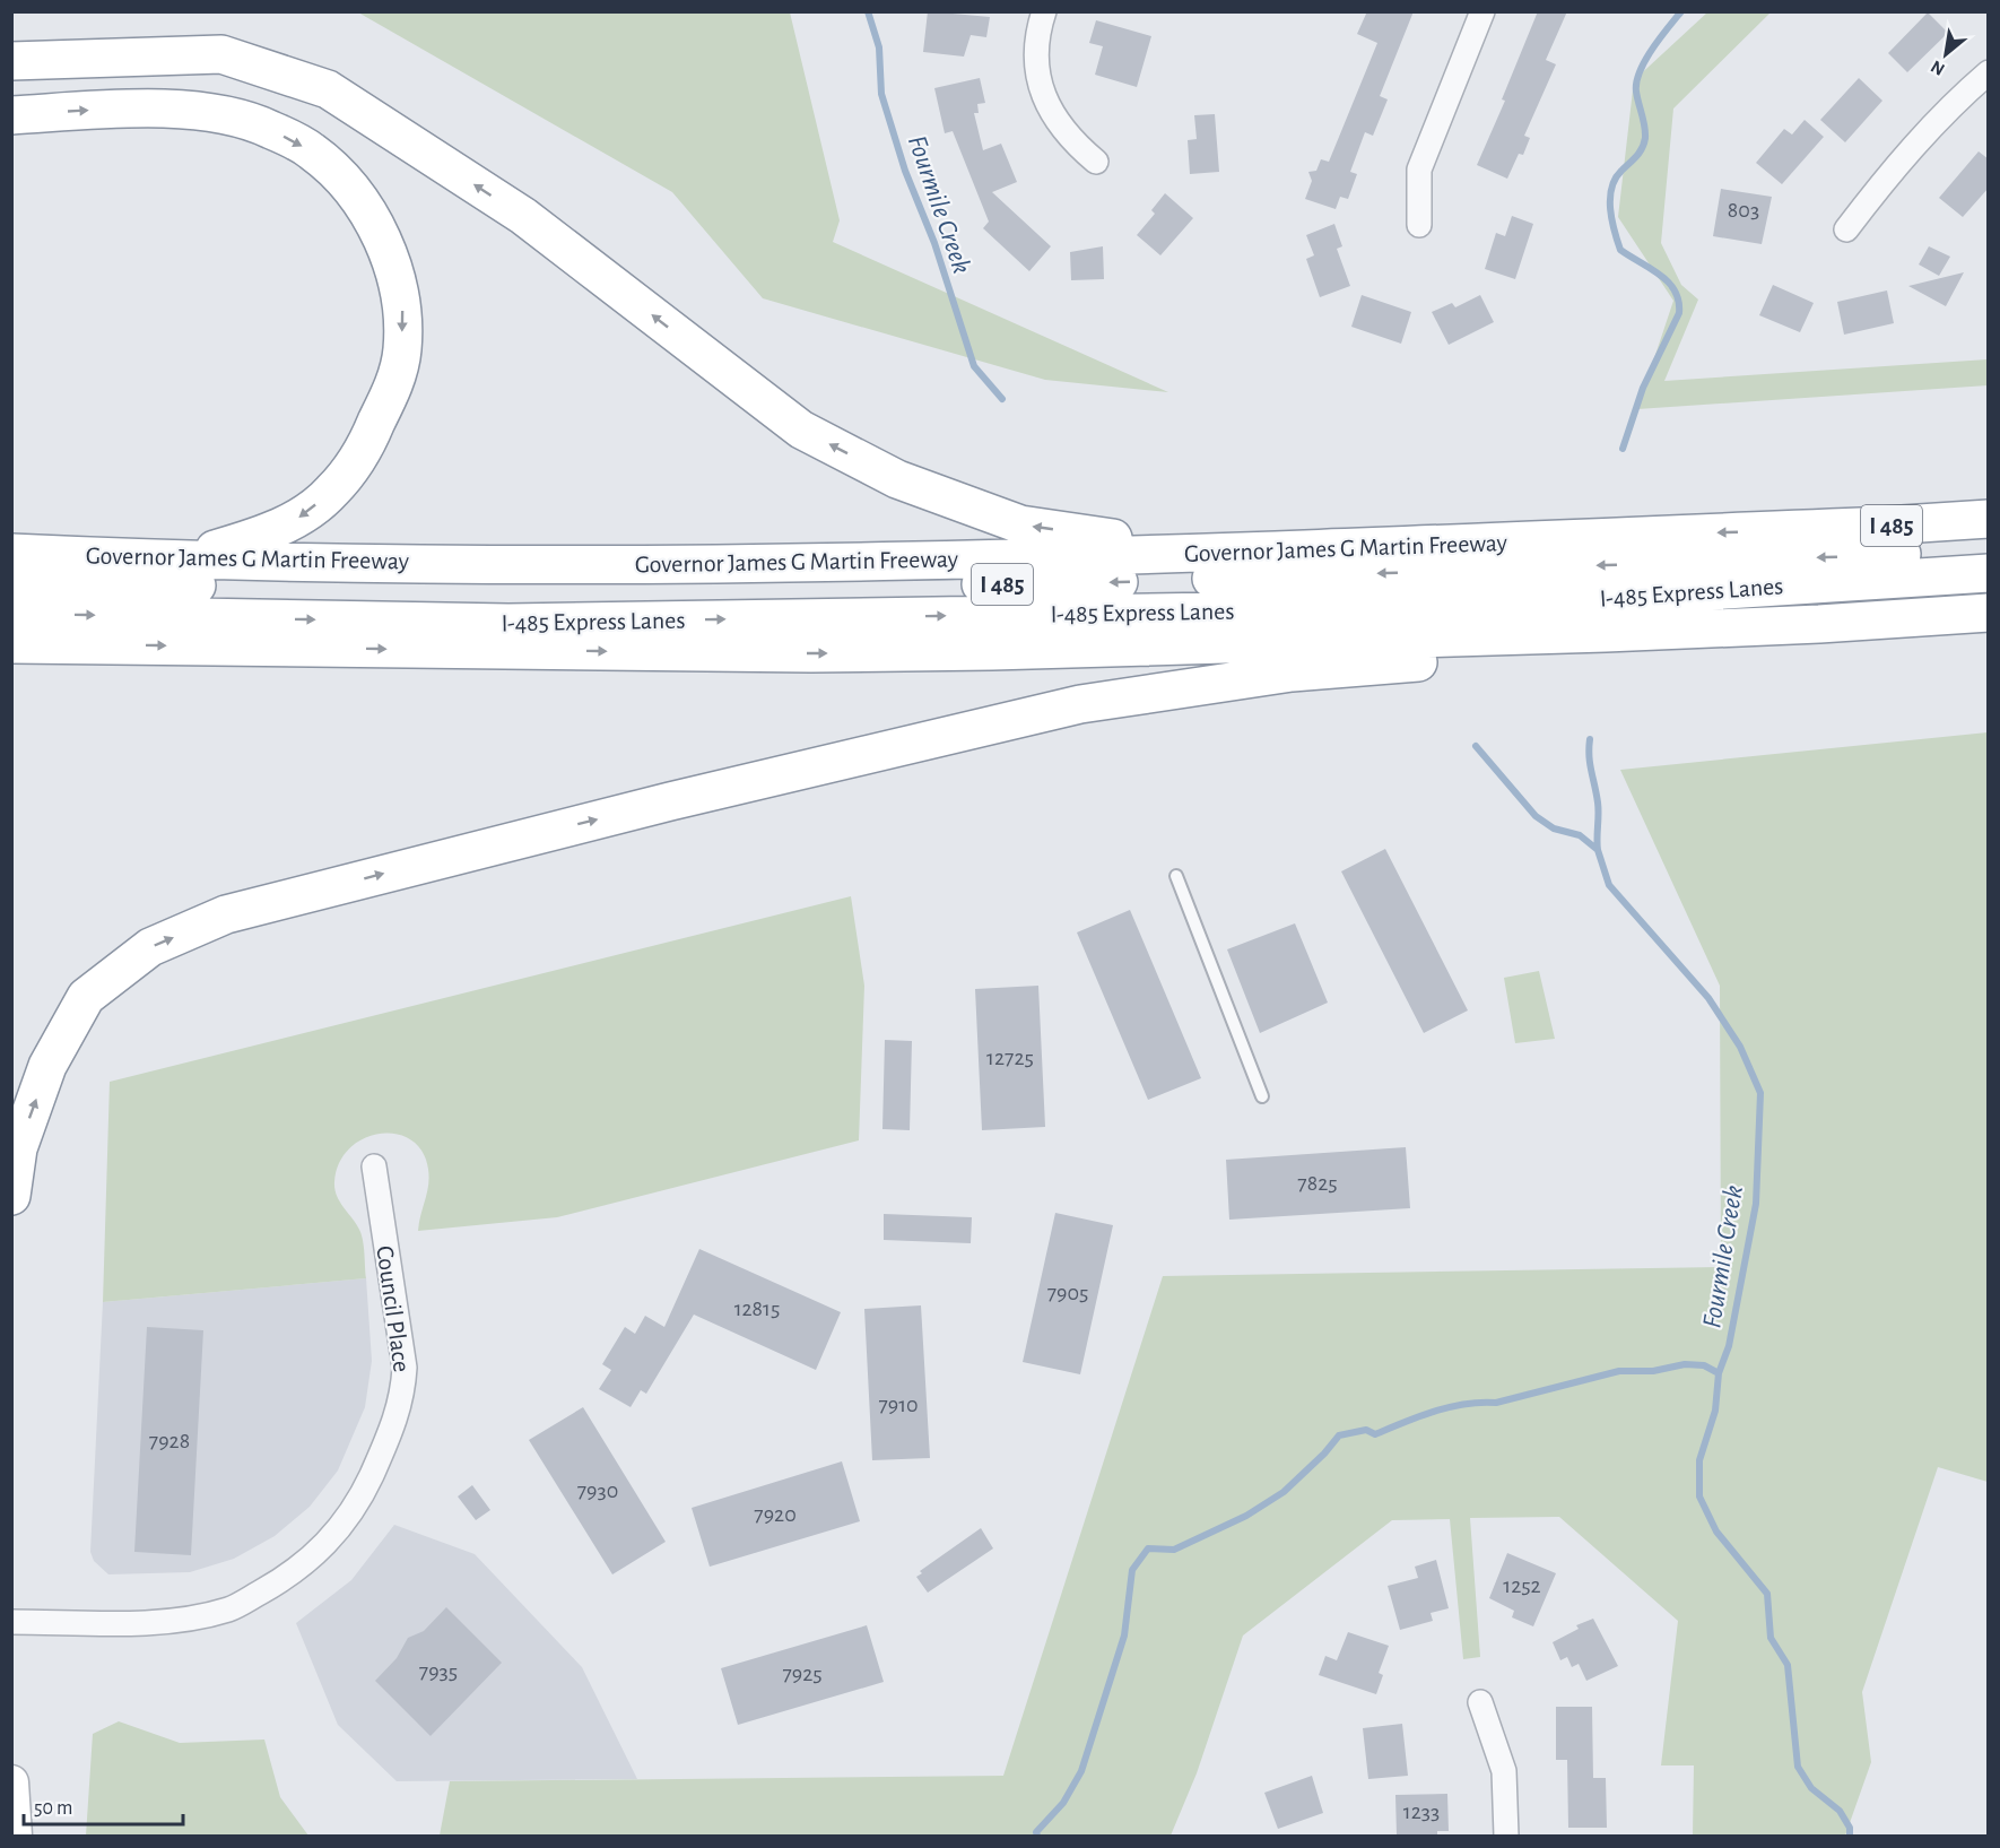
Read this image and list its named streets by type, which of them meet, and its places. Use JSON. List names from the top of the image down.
{
  "streets": {
    "highway": ["I 485", "Governor James G Martin Freeway", "I-485 Express Lanes"],
    "street": ["Council Place"]
  },
  "crossings": [
    ["Governor James G Martin Freeway", "I-485 Express Lanes"]
  ],
  "water": ["Fourmile Creek"],
  "house_numbers": [
    "803",
    "12725",
    "7825",
    "7905",
    "12815",
    "7910",
    "7928",
    "7930",
    "7920",
    "1252",
    "7935",
    "7925",
    "1233"
  ],
  "scale_bar": "50 m",
  "north": "bottom left"
}
